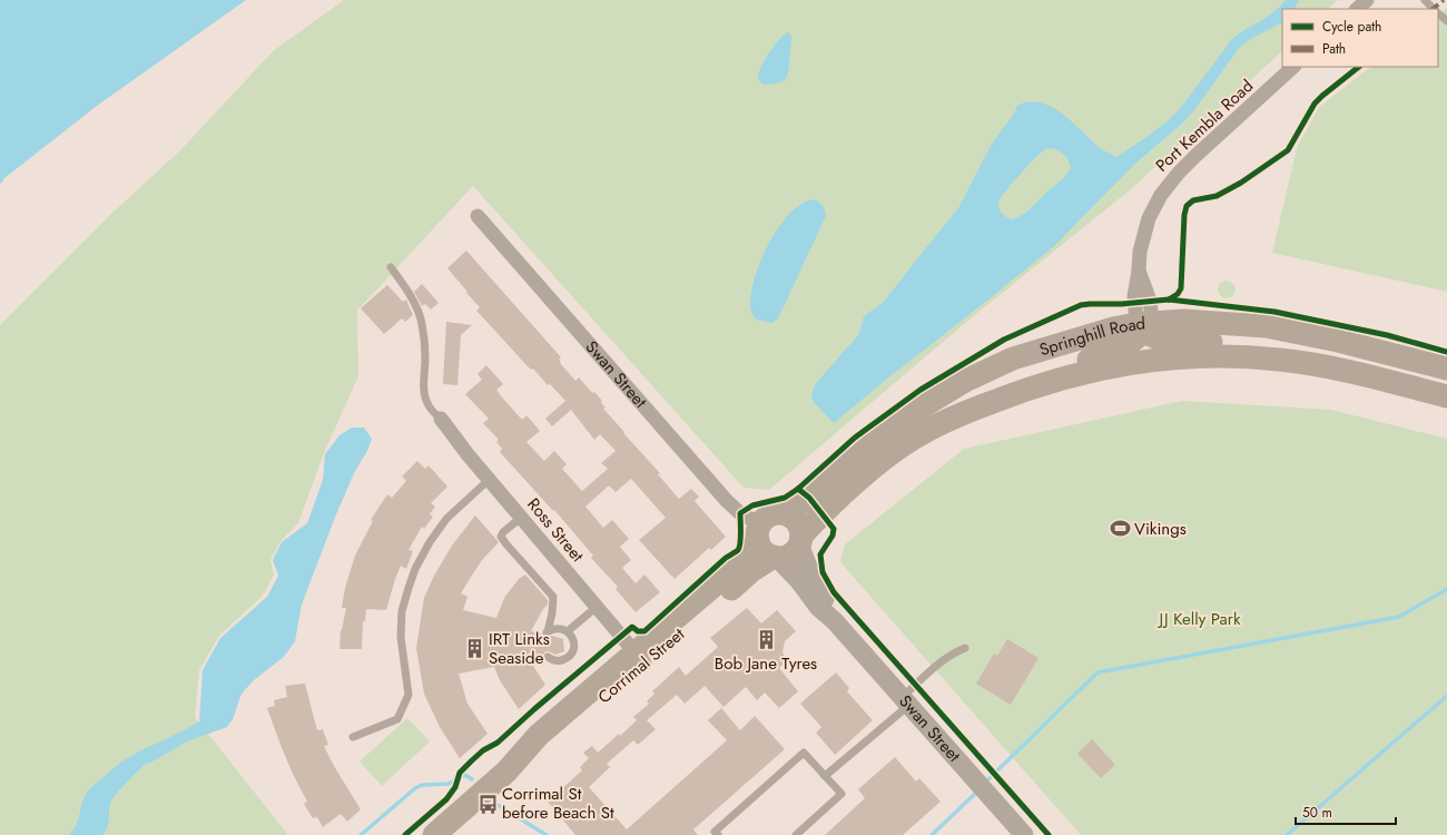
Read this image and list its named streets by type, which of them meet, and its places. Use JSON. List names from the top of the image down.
{
  "streets": {
    "main road": ["Springhill Road", "Corrimal Street"],
    "street": ["Port Kembla Road", "Swan Street", "Ross Street"]
  },
  "crossings": [
    ["Port Kembla Road", "Springhill Road"],
    ["Springhill Road", "Swan Street"],
    ["Springhill Road", "Corrimal Street"],
    ["Swan Street", "Corrimal Street"],
    ["Ross Street", "Corrimal Street"]
  ],
  "parks": ["JJ Kelly Park"],
  "places": {
    "sports": ["Vikings"],
    "building": ["Bob Jane Tyres", "IRT Links Seaside"],
    "bus stop": ["Corrimal St before Beach St"]
  },
  "legend": ["Cycle path", "Path"],
  "scale_bar": "50 m"
}
